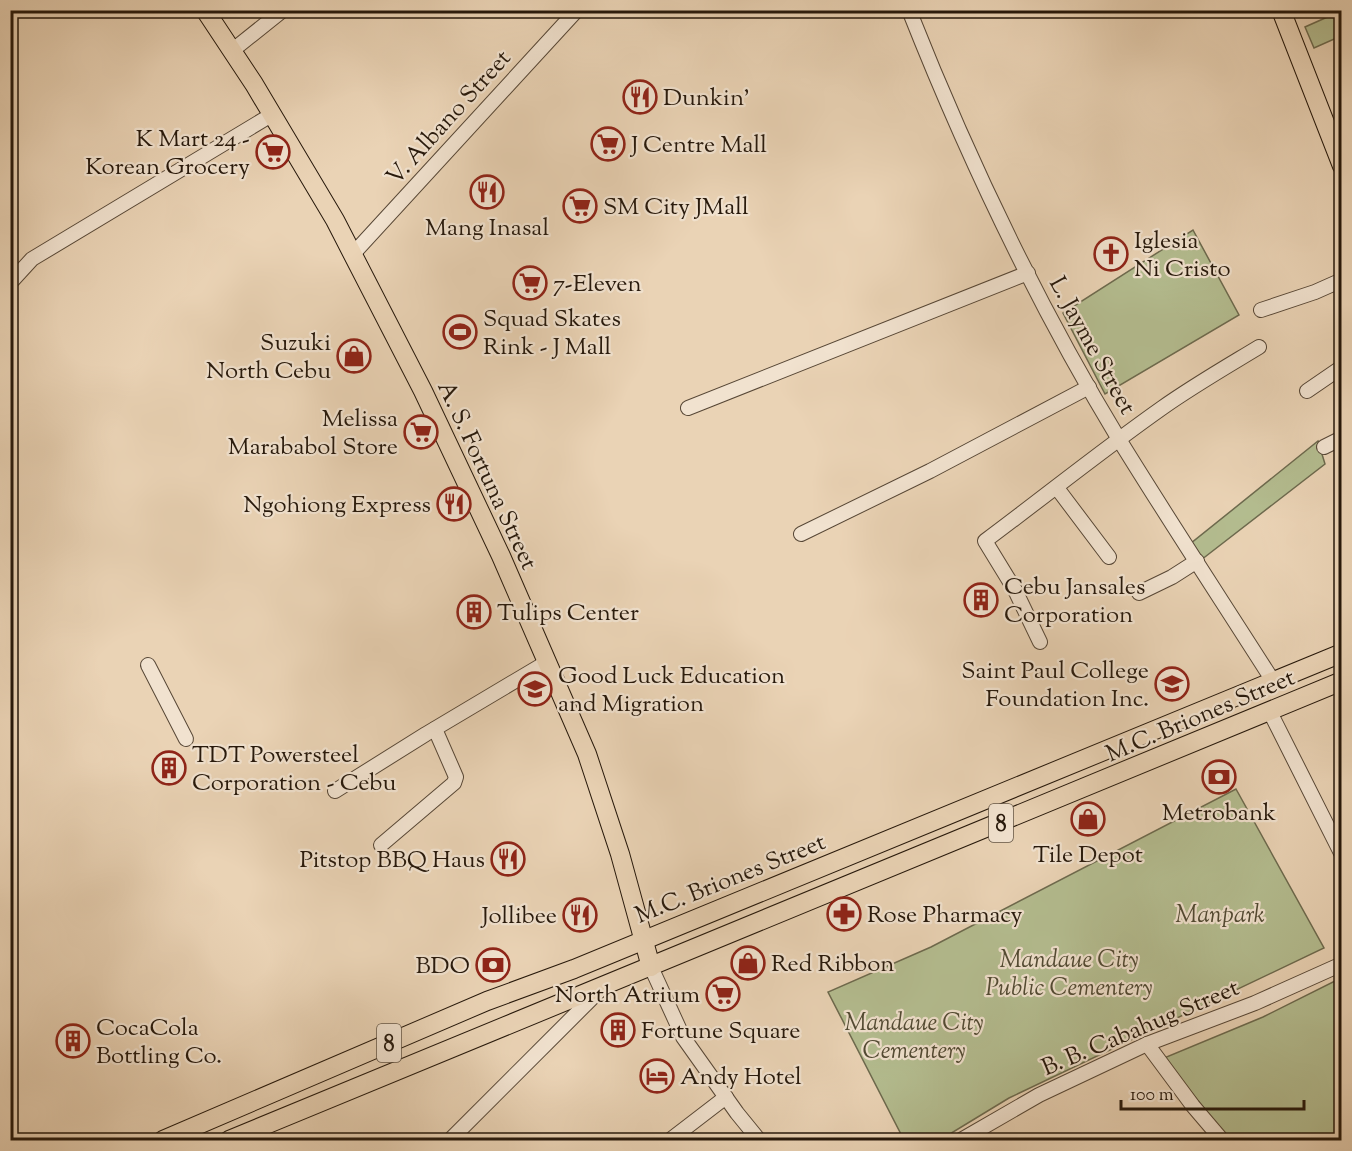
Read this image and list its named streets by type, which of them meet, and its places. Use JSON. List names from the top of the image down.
{
  "streets": {
    "main road": ["A. S. Fortuna Street", "M.C. Briones Street", "8"],
    "street": ["V. Albano Street", "L. Jayme Street", "B. B. Cabahug Street"]
  },
  "crossings": [
    ["V. Albano Street", "A. S. Fortuna Street"],
    ["L. Jayme Street", "M.C. Briones Street"],
    ["A. S. Fortuna Street", "M.C. Briones Street"]
  ],
  "parks": ["Manpark", "Mandaue City Public Cementery", "Mandaue City Cementery"],
  "places": {
    "restaurant": [
      "Dunkin'",
      "Mang Inasal",
      "Ngohiong Express",
      "Pitstop BBQ Haus",
      "Jollibee"
    ],
    "supermarket": [
      "J Centre Mall",
      "K Mart 24 - Korean Grocery",
      "SM City JMall",
      "7-Eleven",
      "Melissa Marababol Store",
      "North Atrium"
    ],
    "church": ["Iglesia Ni Cristo"],
    "sports": ["Squad Skates Rink - J Mall"],
    "shop": ["Suzuki North Cebu", "Tile Depot", "Red Ribbon"],
    "building": [
      "Cebu Jansales Corporation",
      "Tulips Center",
      "TDT Powersteel Corporation - Cebu",
      "Fortune Square",
      "CocaCola Bottling Co."
    ],
    "school or university": ["Saint Paul College Foundation Inc.", "Good Luck Education and Migration"],
    "bank": ["Metrobank", "BDO"],
    "pharmacy": ["Rose Pharmacy"],
    "hotel": ["Andy Hotel"]
  },
  "scale_bar": "100 m"
}
